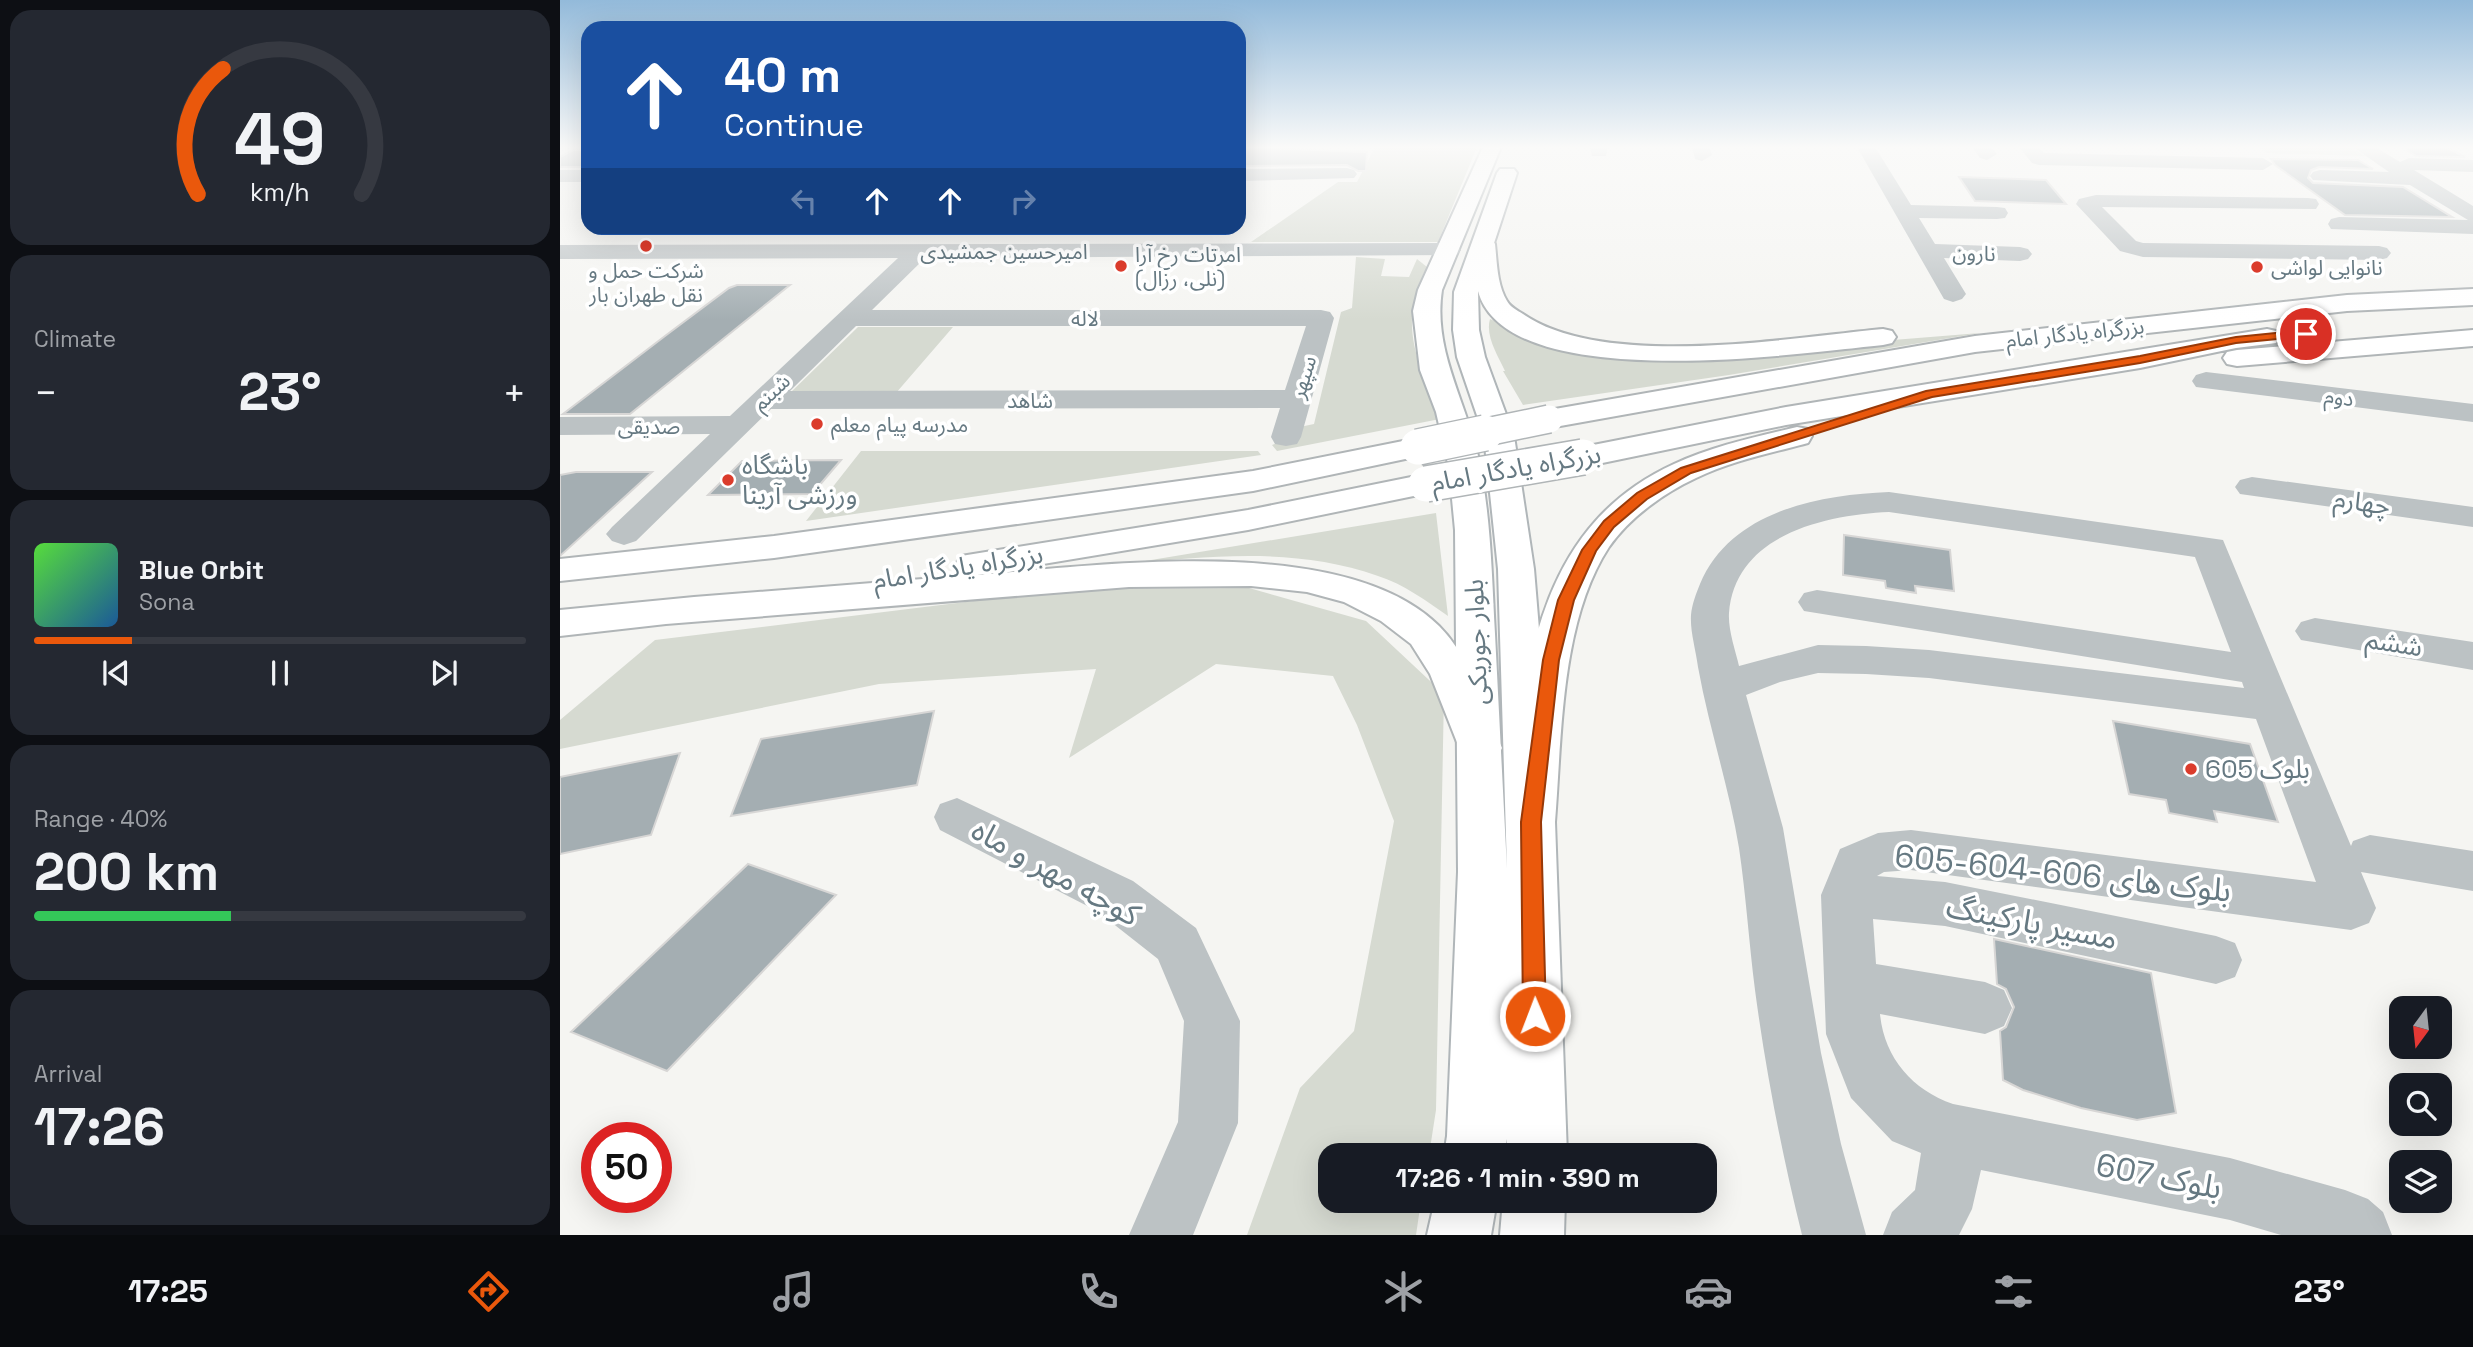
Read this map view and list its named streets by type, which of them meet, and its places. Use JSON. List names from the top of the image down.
{
  "streets": {
    "main road": ["بزرگراه یادگار امام", "بلوار جوریکی"],
    "street": [
      "امیرحسین جمشیدی",
      "نارون",
      "لاله",
      "سپهر",
      "شبنم",
      "دوم",
      "شاهد",
      "صدیقی",
      "چهارم",
      "ششم",
      "کوچه مهر و ماه",
      "بلوک های 606-604-605",
      "مسیر پارکینگ",
      "بلوک 607"
    ]
  },
  "crossings": [
    ["امیرحسین جمشیدی", "شبنم"],
    ["امیرحسین جمشیدی", "بلوار جوریکی"],
    ["لاله", "سپهر"],
    ["لاله", "شبنم"],
    ["سپهر", "شاهد"],
    ["شبنم", "شاهد"],
    ["شبنم", "صدیقی"],
    ["بلوک های 606-604-605", "مسیر پارکینگ"],
    ["بلوک های 606-604-605", "بلوک 607"]
  ],
  "places": [
    "شرکت حمل و نقل طهران بار",
    "امرتات رخ آرا (نلی، رزال)",
    "نانوایی لواشی",
    "مدرسه پیام معلم",
    "باشگاه ورزشی آرینا",
    "بلوک 605"
  ],
  "north": "bottom",
  "page": {
    "turn": ["40 m", "Continue"],
    "tile": [
      "Climate",
      ["Range · 40%", "200 km"],
      ["Arrival", "17:26"]
    ],
    "heat": ["−", "23°", "+"],
    "song": ["Blue Orbit", "Sona"],
    "limit": "50",
    "trip": "17:26 · 1 min · 390 m",
    "tabs": ["17:25", "23°"],
    "gauge": ["49", "km/h"]
  }
}
